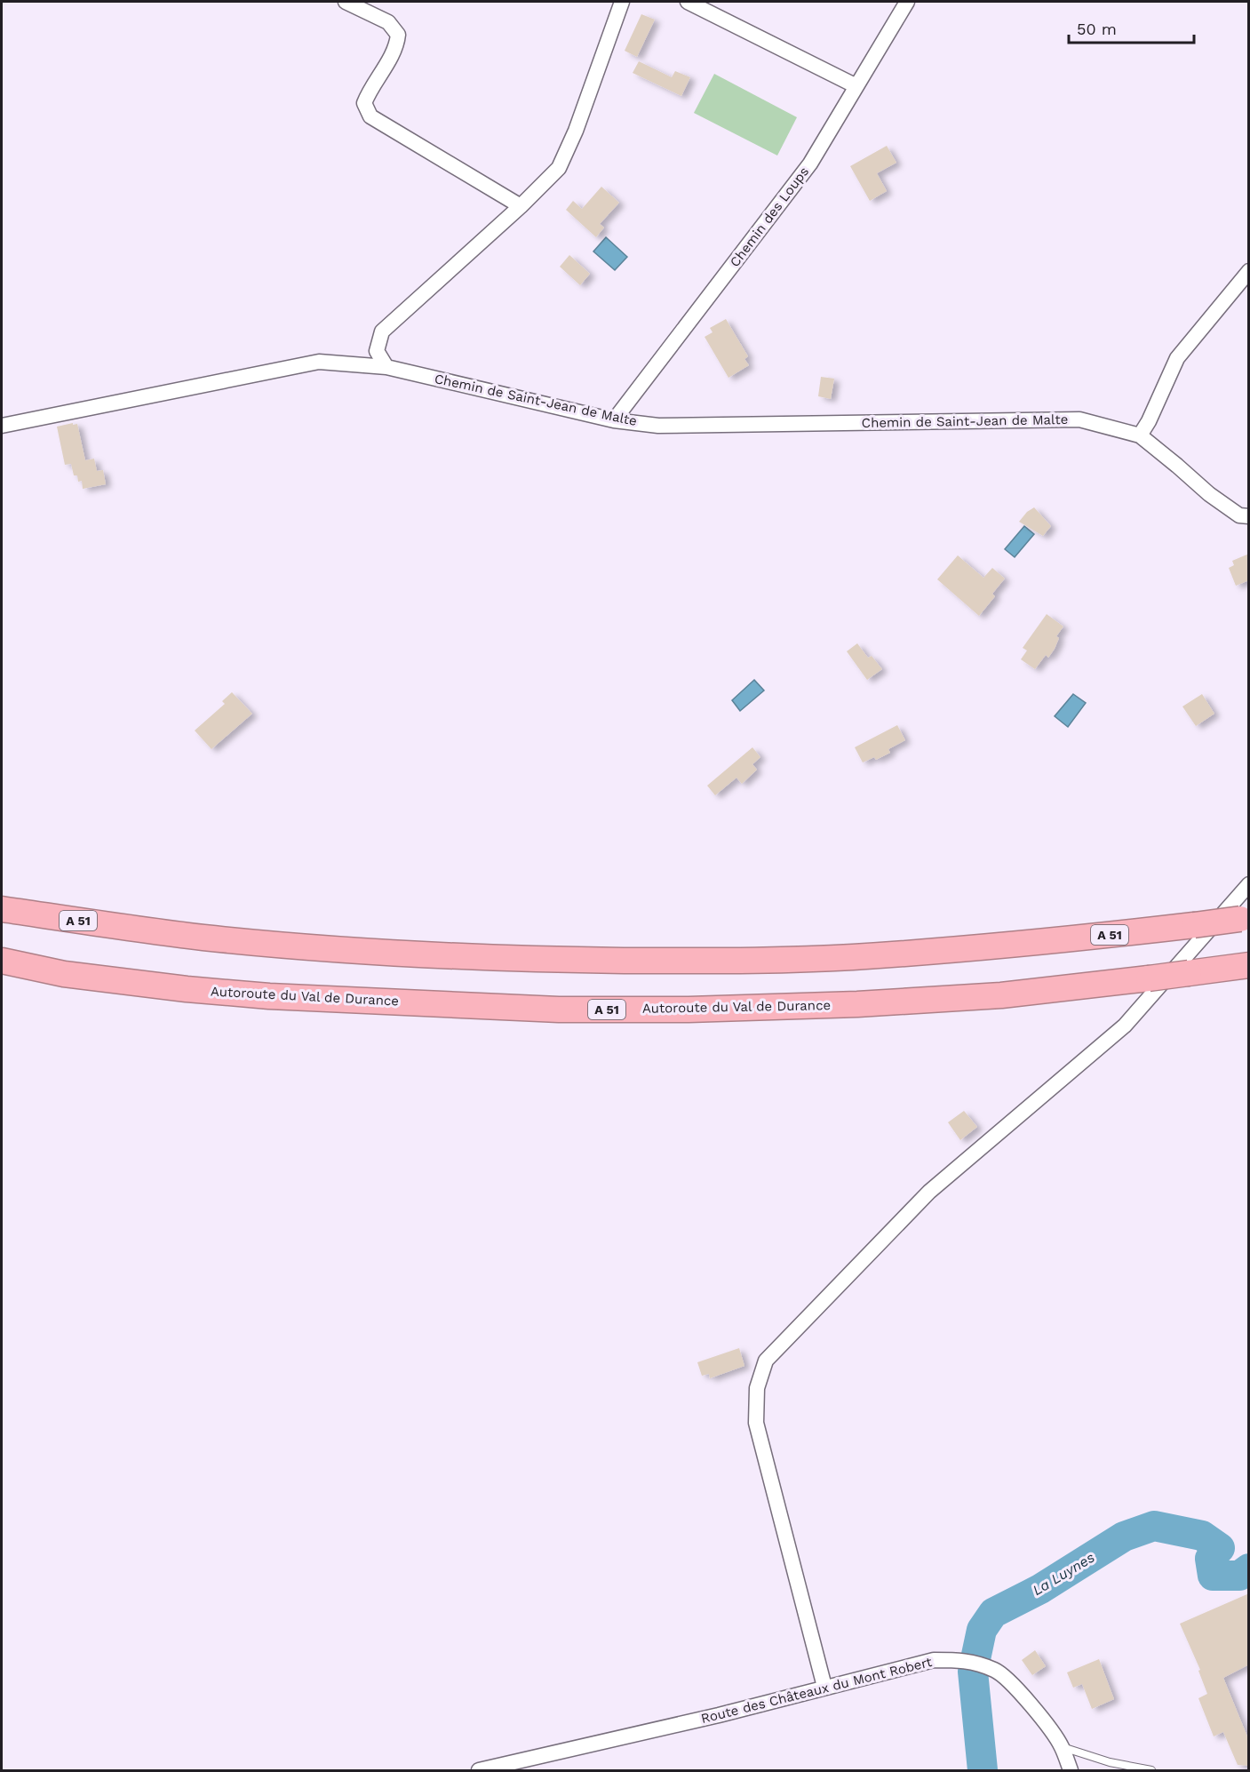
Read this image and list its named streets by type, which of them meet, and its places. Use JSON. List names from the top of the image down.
{
  "streets": {
    "highway": ["A 51", "Autoroute du Val de Durance"],
    "street": ["Chemin des Loups", "Chemin de Saint-Jean de Malte", "Route des Châteaux du Mont Robert"]
  },
  "crossings": [
    ["Chemin des Loups", "Chemin de Saint-Jean de Malte"]
  ],
  "water": ["La Luynes"],
  "scale_bar": "50 m"
}
